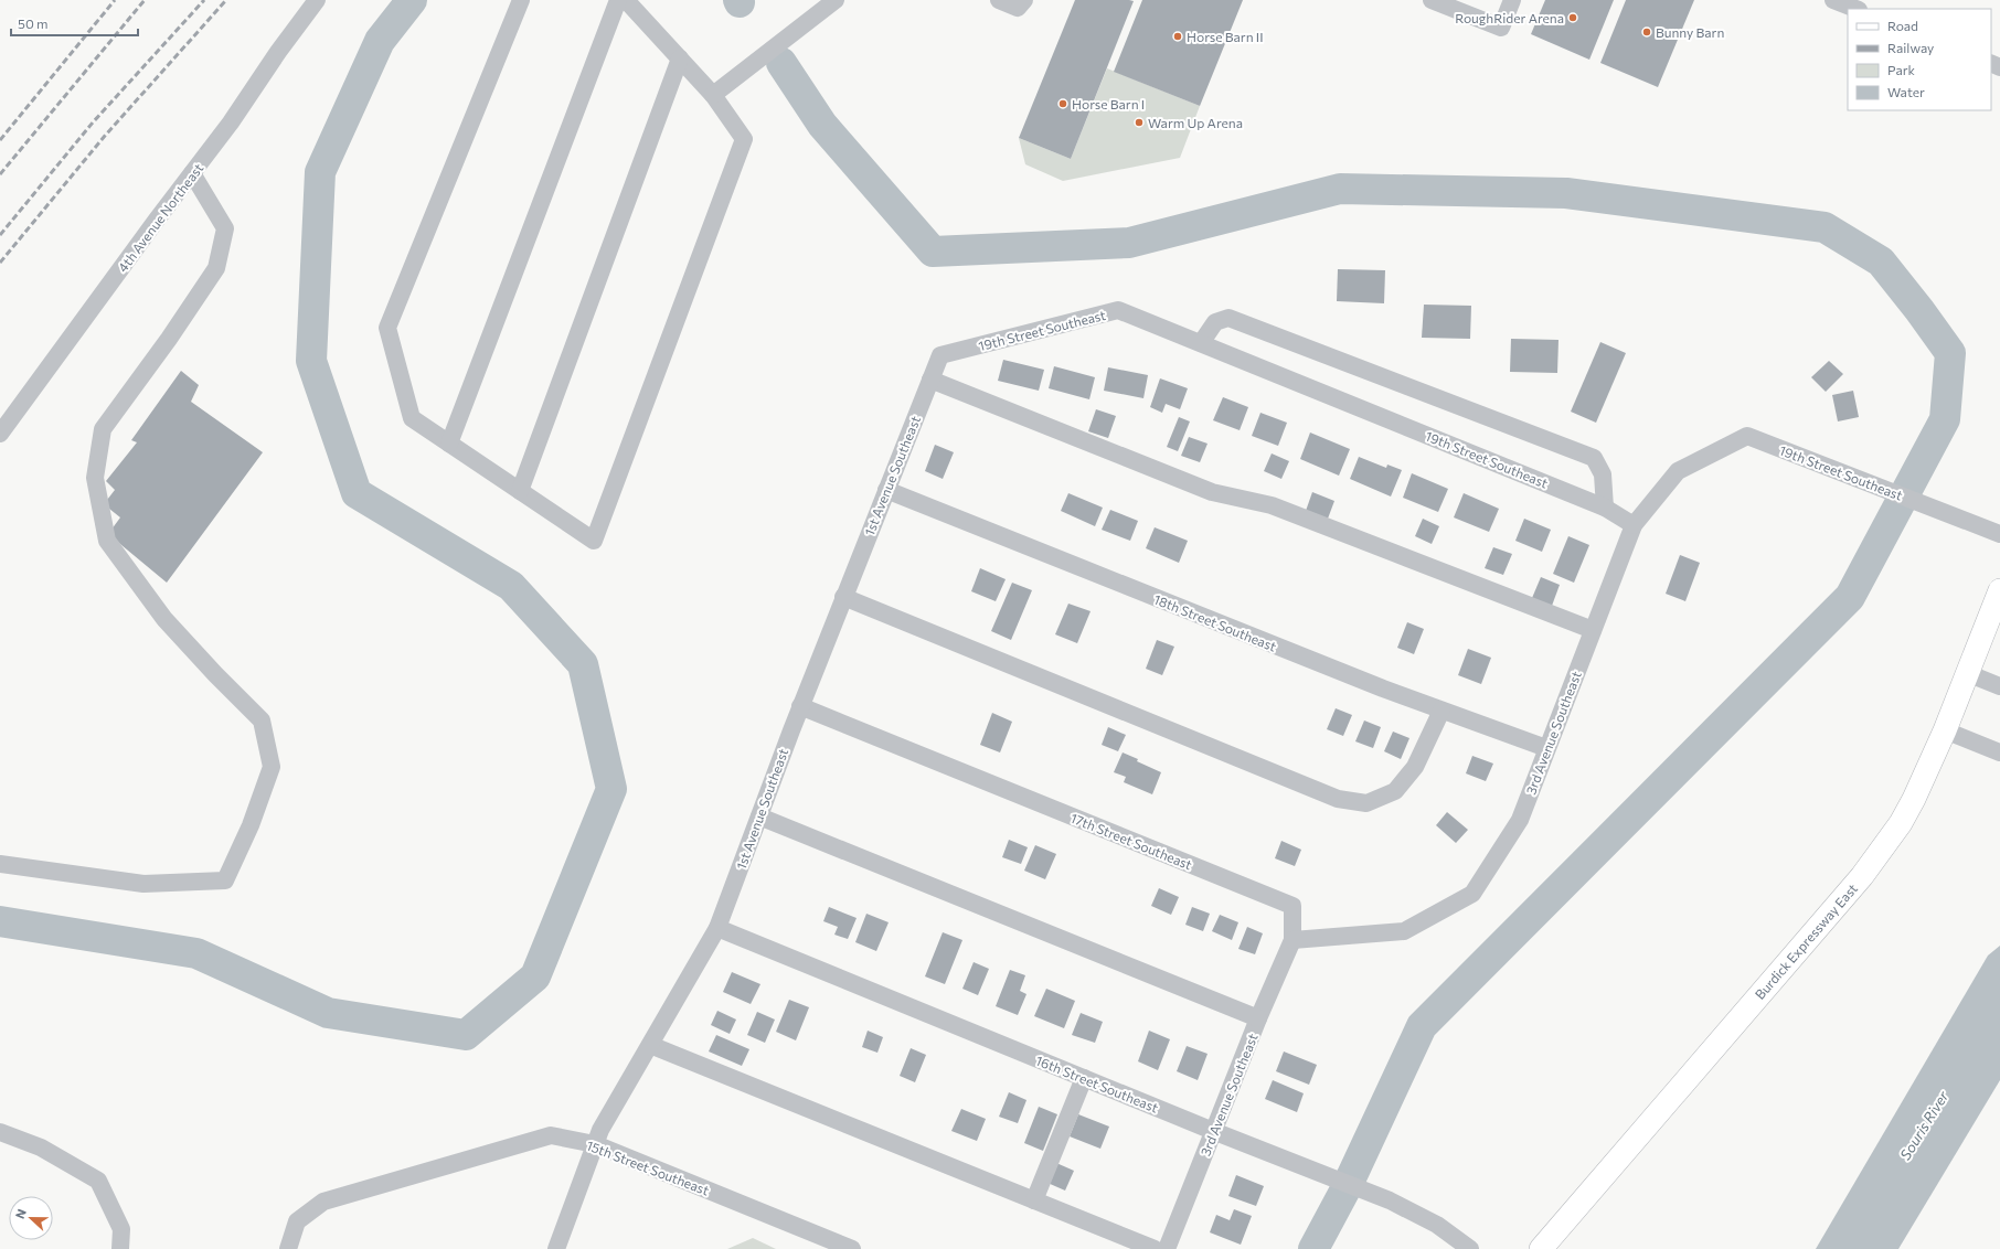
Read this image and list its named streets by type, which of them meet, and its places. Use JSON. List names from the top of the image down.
{
  "streets": {
    "main road": ["Burdick Expressway East"],
    "street": [
      "4th Avenue Northeast",
      "19th Street Southeast",
      "1st Avenue Southeast",
      "18th Street Southeast",
      "3rd Avenue Southeast",
      "17th Street Southeast",
      "16th Street Southeast",
      "15th Street Southeast"
    ]
  },
  "crossings": [
    ["19th Street Southeast", "1st Avenue Southeast"],
    ["19th Street Southeast", "3rd Avenue Southeast"],
    ["1st Avenue Southeast", "18th Street Southeast"],
    ["1st Avenue Southeast", "17th Street Southeast"],
    ["1st Avenue Southeast", "16th Street Southeast"],
    ["1st Avenue Southeast", "15th Street Southeast"],
    ["18th Street Southeast", "3rd Avenue Southeast"],
    ["3rd Avenue Southeast", "17th Street Southeast"],
    ["3rd Avenue Southeast", "16th Street Southeast"]
  ],
  "water": ["Souris River"],
  "places": [
    "RoughRider Arena",
    "Bunny Barn",
    "Horse Barn II",
    "Horse Barn I",
    "Warm Up Arena"
  ],
  "legend": [
    "Road",
    "Railway",
    "Park",
    "Water"
  ],
  "scale_bar": "50 m",
  "north": "left"
}
